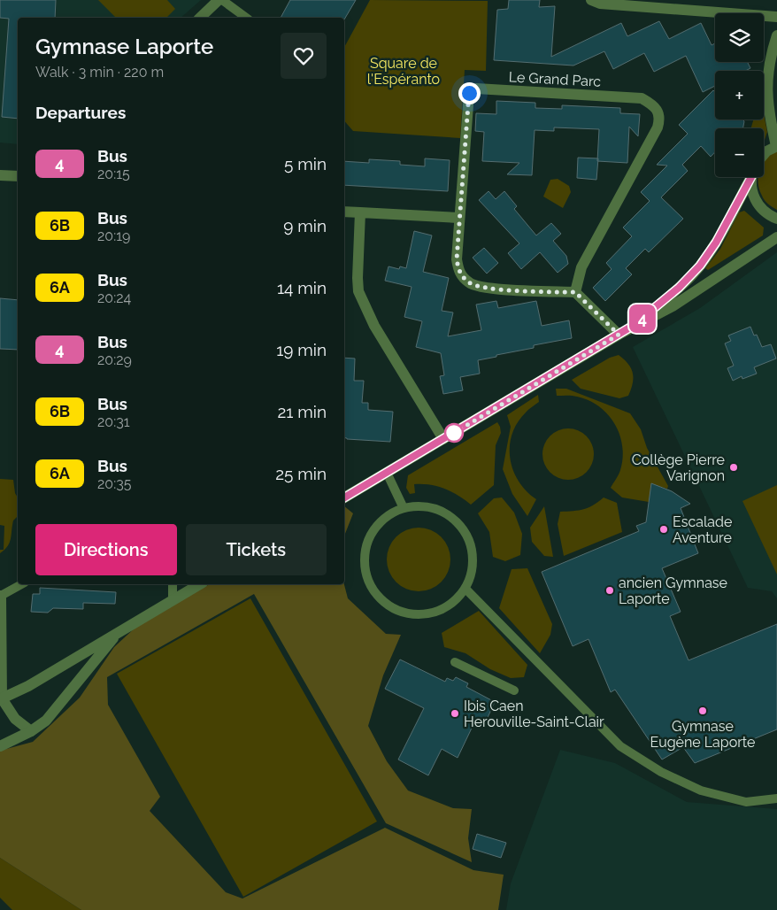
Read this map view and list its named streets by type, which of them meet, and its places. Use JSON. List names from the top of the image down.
{
  "streets": {
    "street": ["Le Grand Parc"]
  },
  "parks": ["Square de l'Espéranto"],
  "places": [
    "Collège Pierre Varignon",
    "Escalade Aventure",
    "ancien Gymnase Laporte",
    "Gymnase Eugène Laporte",
    "Ibis Caen Herouville-Saint-Clair"
  ],
  "lines": ["bus line 4"],
  "page": {
    "on_map": "4",
    "map_buttons": ["+", "−"],
    "heading": [
      ["Gymnase Laporte", "Walk · 3 min · 220 m"],
      "Departures"
    ],
    "list": [
      {
        "mark": "4",
        "name": "Bus",
        "note": "20:15",
        "value": "5 min"
      },
      {
        "mark": "6B",
        "name": "Bus",
        "note": "20:19",
        "value": "9 min"
      },
      {
        "mark": "6A",
        "name": "Bus",
        "note": "20:24",
        "value": "14 min"
      },
      {
        "mark": "4",
        "name": "Bus",
        "note": "20:29",
        "value": "19 min"
      },
      {
        "mark": "6B",
        "name": "Bus",
        "note": "20:31",
        "value": "21 min"
      },
      {
        "mark": "6A",
        "name": "Bus",
        "note": "20:35",
        "value": "25 min"
      }
    ],
    "buttons": ["Directions", "Tickets"]
  }
}
